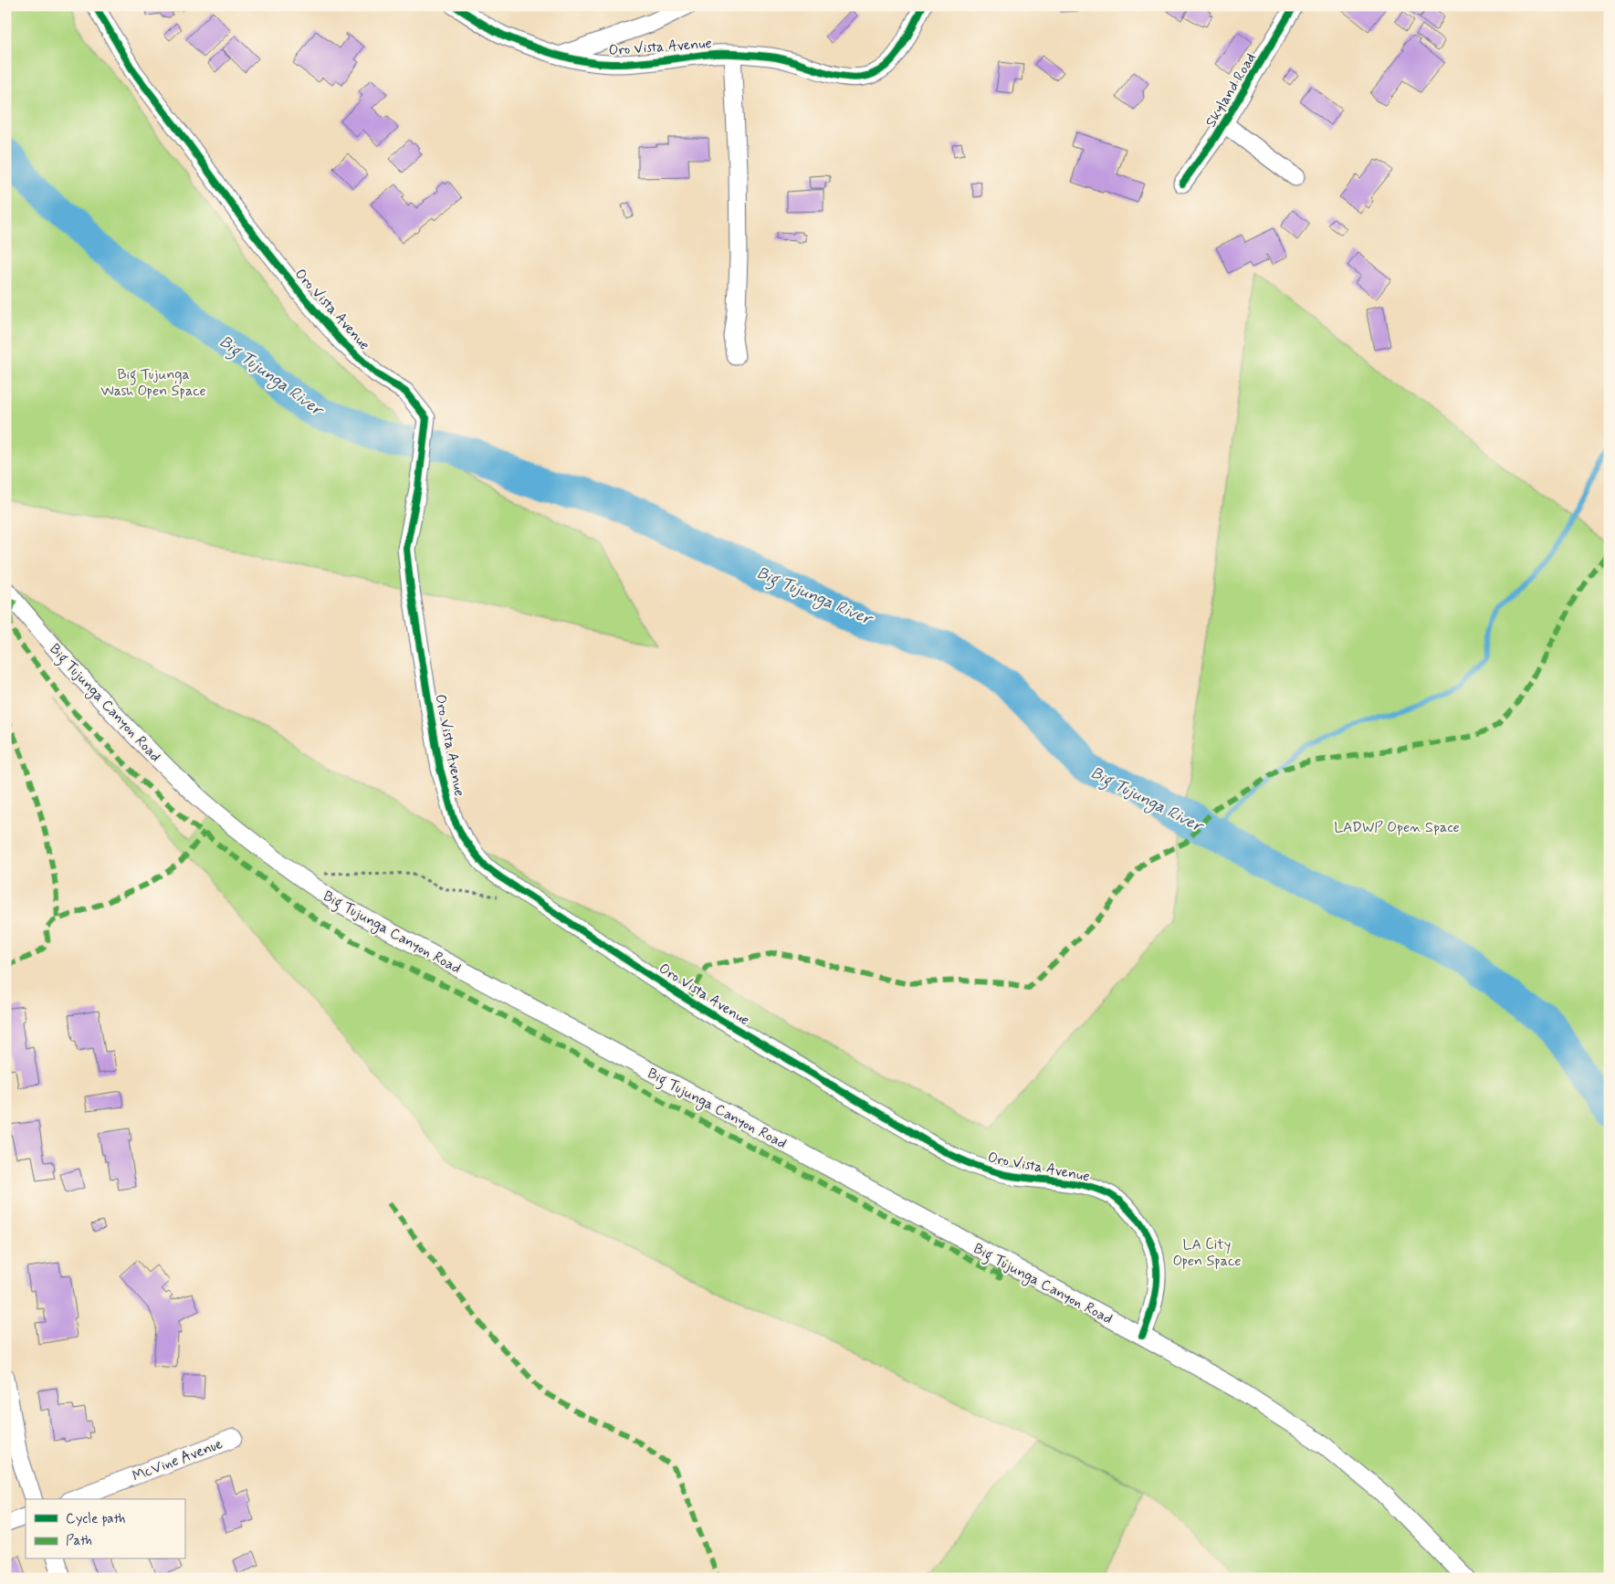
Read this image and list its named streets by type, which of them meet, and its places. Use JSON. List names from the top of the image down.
{
  "streets": {
    "street": [
      "Oro Vista Avenue",
      "Skyland Road",
      "Big Tujunga Canyon Road",
      "McVine Avenue"
    ]
  },
  "crossings": [
    ["Oro Vista Avenue", "Big Tujunga Canyon Road"]
  ],
  "water": ["Big Tujunga River"],
  "parks": ["Big Tujunga Wash Open Space", "LADWP Open Space", "LA City Open Space"],
  "legend": ["Cycle path", "Path"]
}
